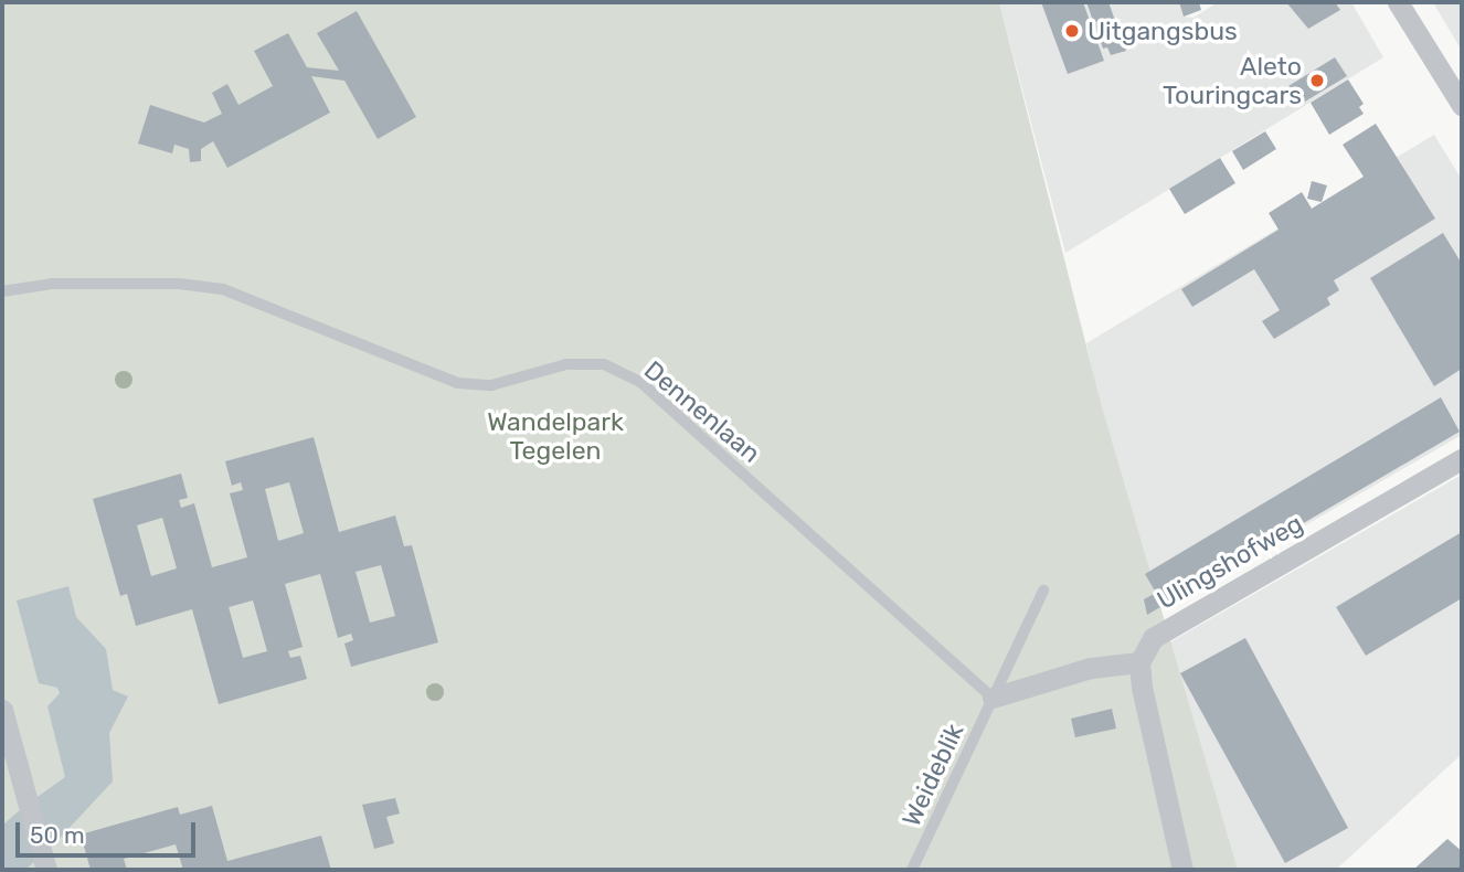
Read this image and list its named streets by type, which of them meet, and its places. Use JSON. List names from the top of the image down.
{
  "streets": {
    "street": ["Ulingshofweg"],
    "lane": ["Dennenlaan", "Weideblik"]
  },
  "crossings": [
    ["Dennenlaan", "Weideblik"]
  ],
  "parks": ["Wandelpark Tegelen"],
  "places": ["Uitgangsbus", "Aleto Touringcars"],
  "scale_bar": "50 m"
}
